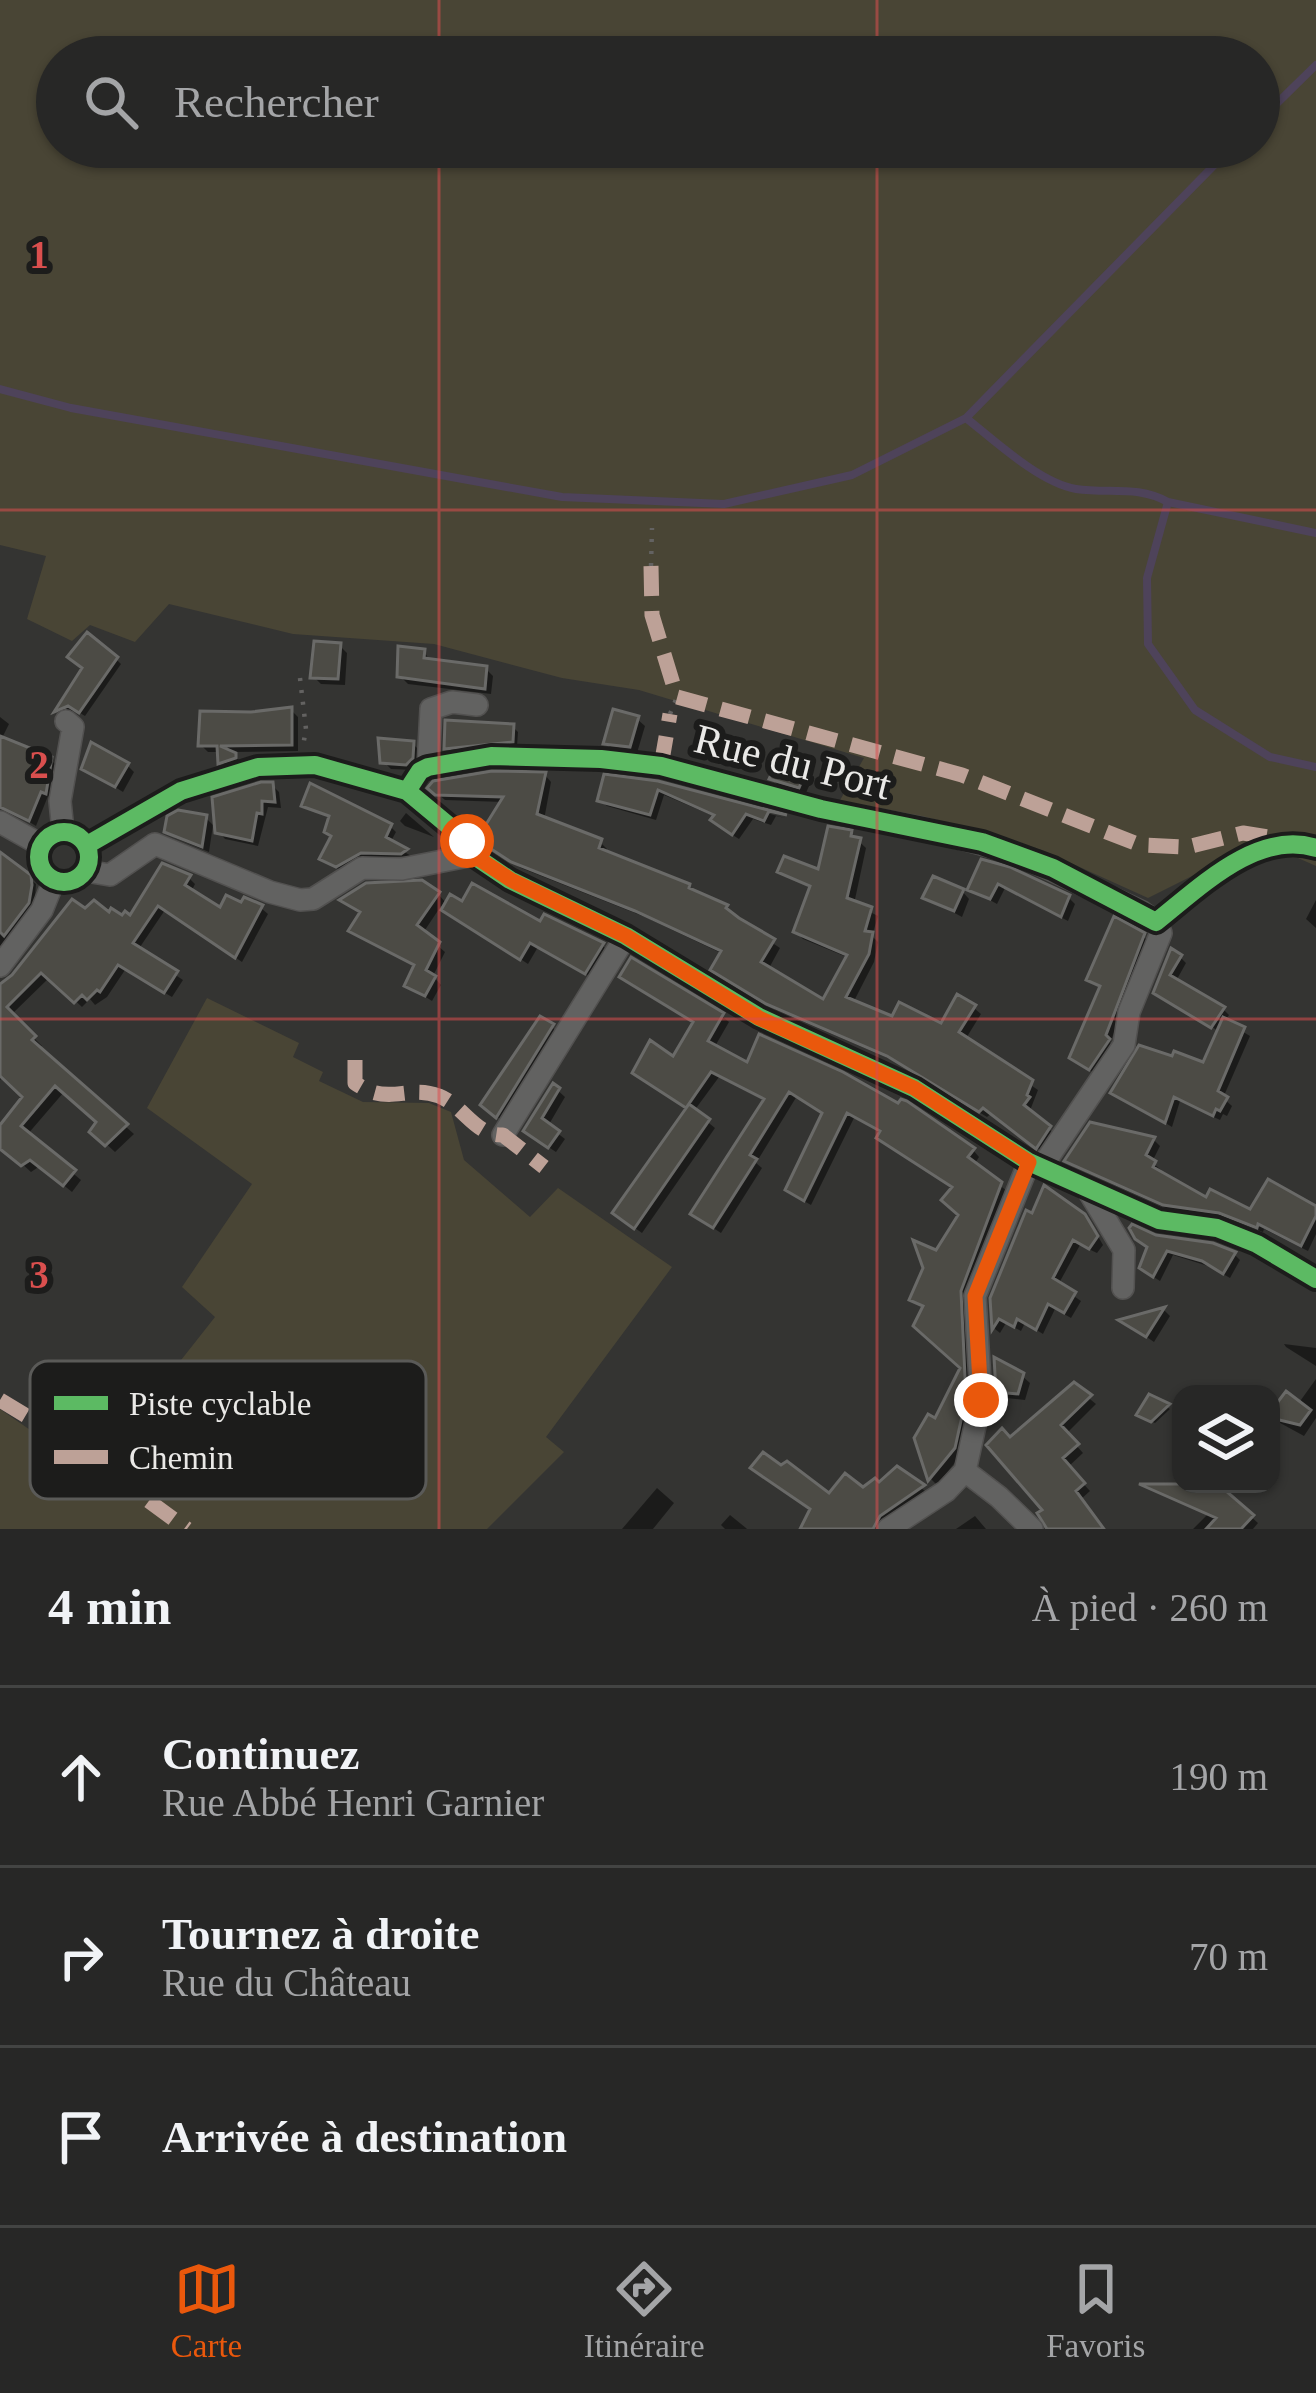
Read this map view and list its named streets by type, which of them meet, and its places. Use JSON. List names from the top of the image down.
{
  "streets": {
    "street": ["Rue du Port"]
  },
  "legend": ["Piste cyclable", "Chemin"],
  "page": {
    "search": "Rechercher",
    "heading": ["4 min", "À pied · 260 m"],
    "list": [
      ["Continuez", "Rue Abbé Henri Garnier", "190 m"],
      ["Tournez à droite", "Rue du Château", "70 m"],
      "Arrivée à destination"
    ],
    "nav": ["Carte", "Itinéraire", "Favoris"]
  },
  "grid": {
    "rows": ["1", "2", "3"]
  }
}
